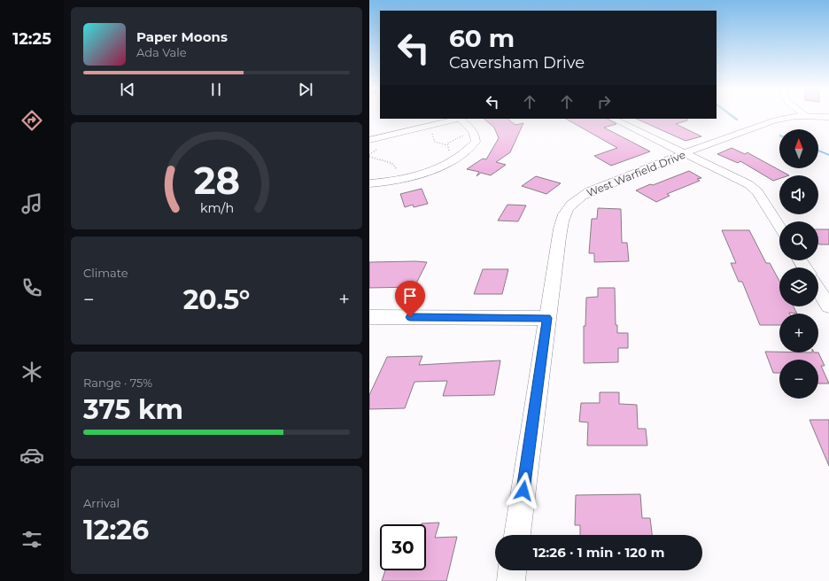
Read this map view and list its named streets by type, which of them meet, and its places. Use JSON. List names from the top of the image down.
{
  "streets": {
    "street": ["West Warfield Drive"]
  },
  "north": "top",
  "page": {
    "tabs": "12:25",
    "turn": ["60 m", "Caversham Drive"],
    "song": ["Paper Moons", "Ada Vale"],
    "map_buttons": ["+", "−"],
    "tile": [
      "Climate",
      ["Range · 75%", "375 km"],
      ["Arrival", "12:26"]
    ],
    "heat": ["−", "20.5°", "+"],
    "limit": "30",
    "trip": "12:26 · 1 min · 120 m",
    "gauge": ["28", "km/h"]
  }
}
